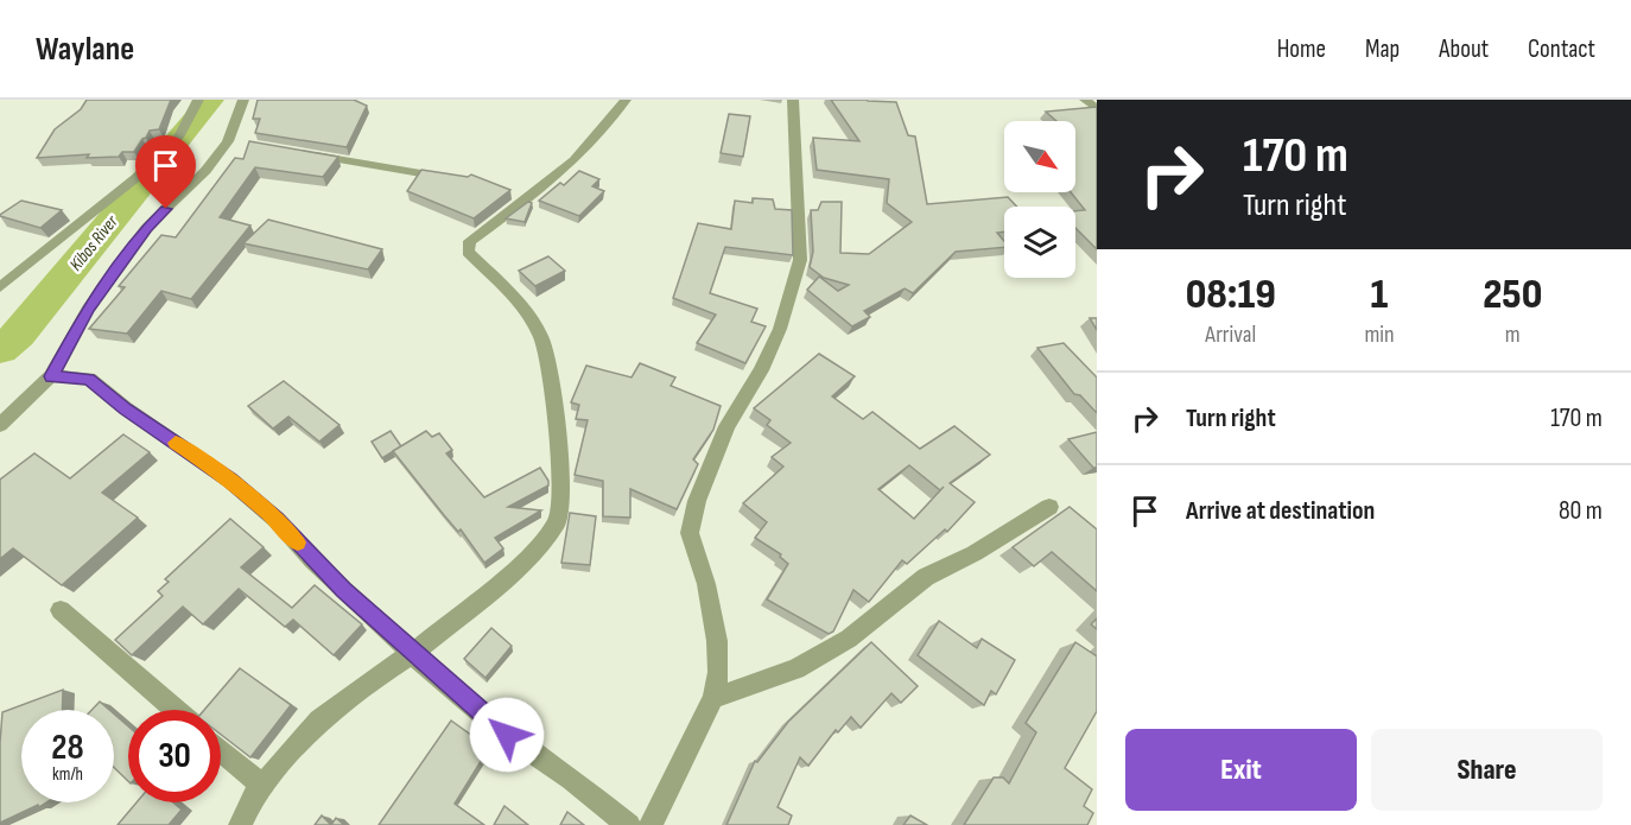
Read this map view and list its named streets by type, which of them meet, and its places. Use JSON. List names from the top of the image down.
{
  "water": ["Kibos River"],
  "north": "bottom right",
  "page": {
    "header": "Waylane",
    "nav": [
      "Home",
      "Map",
      "About",
      "Contact"
    ],
    "turn": ["170 m", "Turn right"],
    "eta": [
      "08:19",
      "Arrival",
      "1",
      "min",
      "250",
      "m"
    ],
    "list": [
      {
        "name": "Turn right",
        "value": "170 m"
      },
      {
        "name": "Arrive at destination",
        "value": "80 m"
      }
    ],
    "speed": "28 km/h",
    "limit": "30",
    "buttons": ["Exit", "Share"]
  }
}
